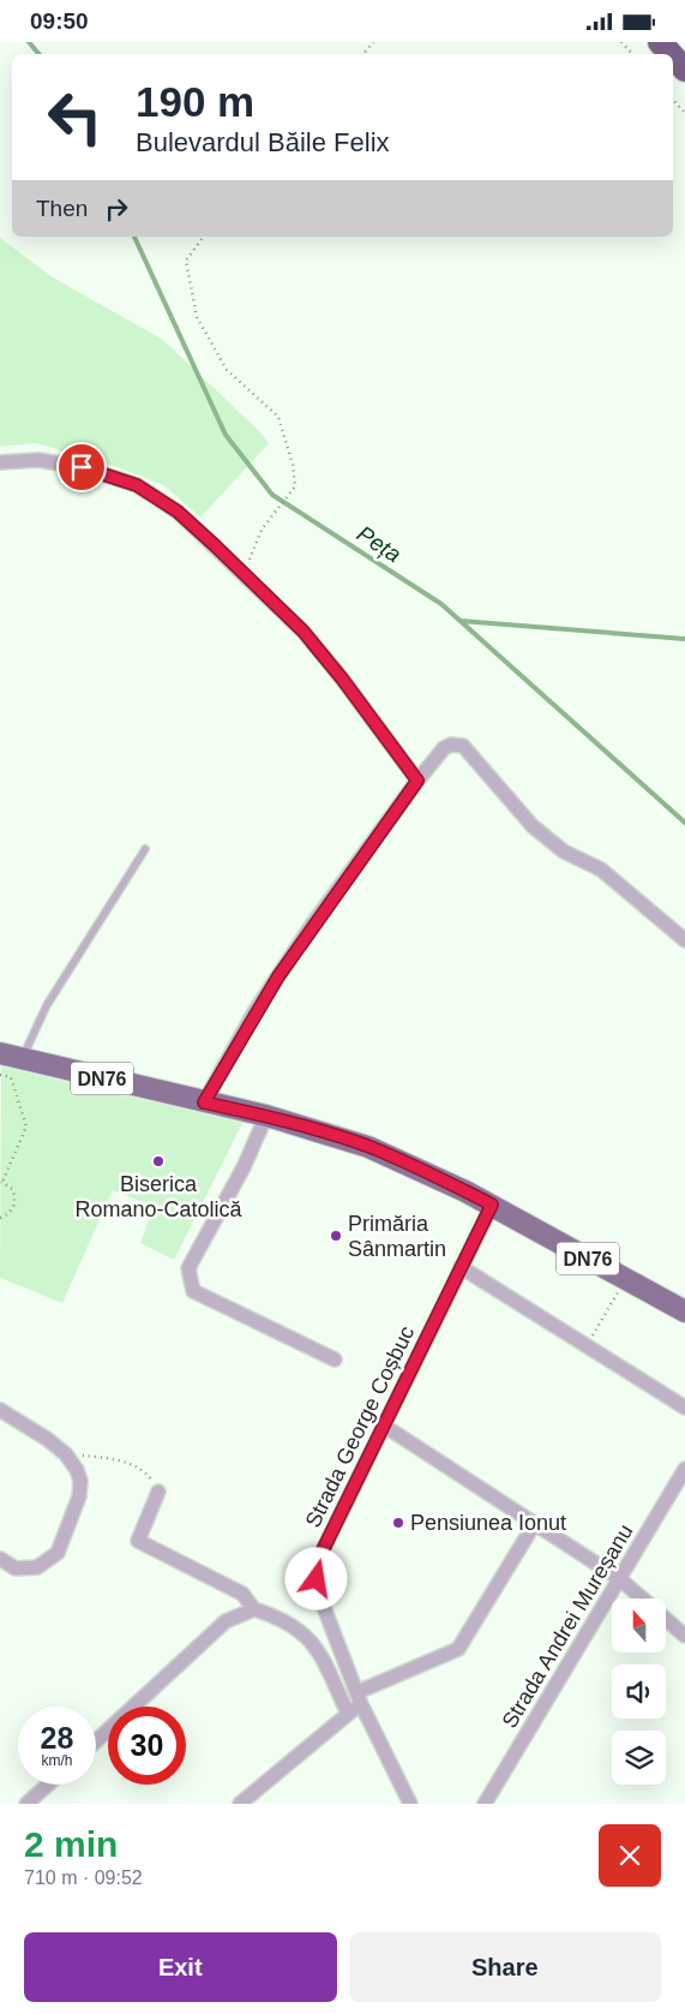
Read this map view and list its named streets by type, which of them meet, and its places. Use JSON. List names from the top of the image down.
{
  "streets": {
    "main road": ["DN76"],
    "street": ["Strada George Coșbuc", "Strada Andrei Mureșanu"]
  },
  "crossings": [
    ["DN76", "Strada George Coșbuc"]
  ],
  "water": ["Peța"],
  "places": ["Biserica Romano-Catolică", "Primăria Sânmartin", "Pensiunea Ionut"],
  "north": "top",
  "page": {
    "status": "09:50",
    "turn": ["190 m", "Bulevardul Băile Felix"],
    "then": "Then",
    "speed": "28 km/h",
    "limit": "30",
    "heading": ["2 min", "710 m · 09:52"],
    "buttons": ["Exit", "Share"]
  }
}
